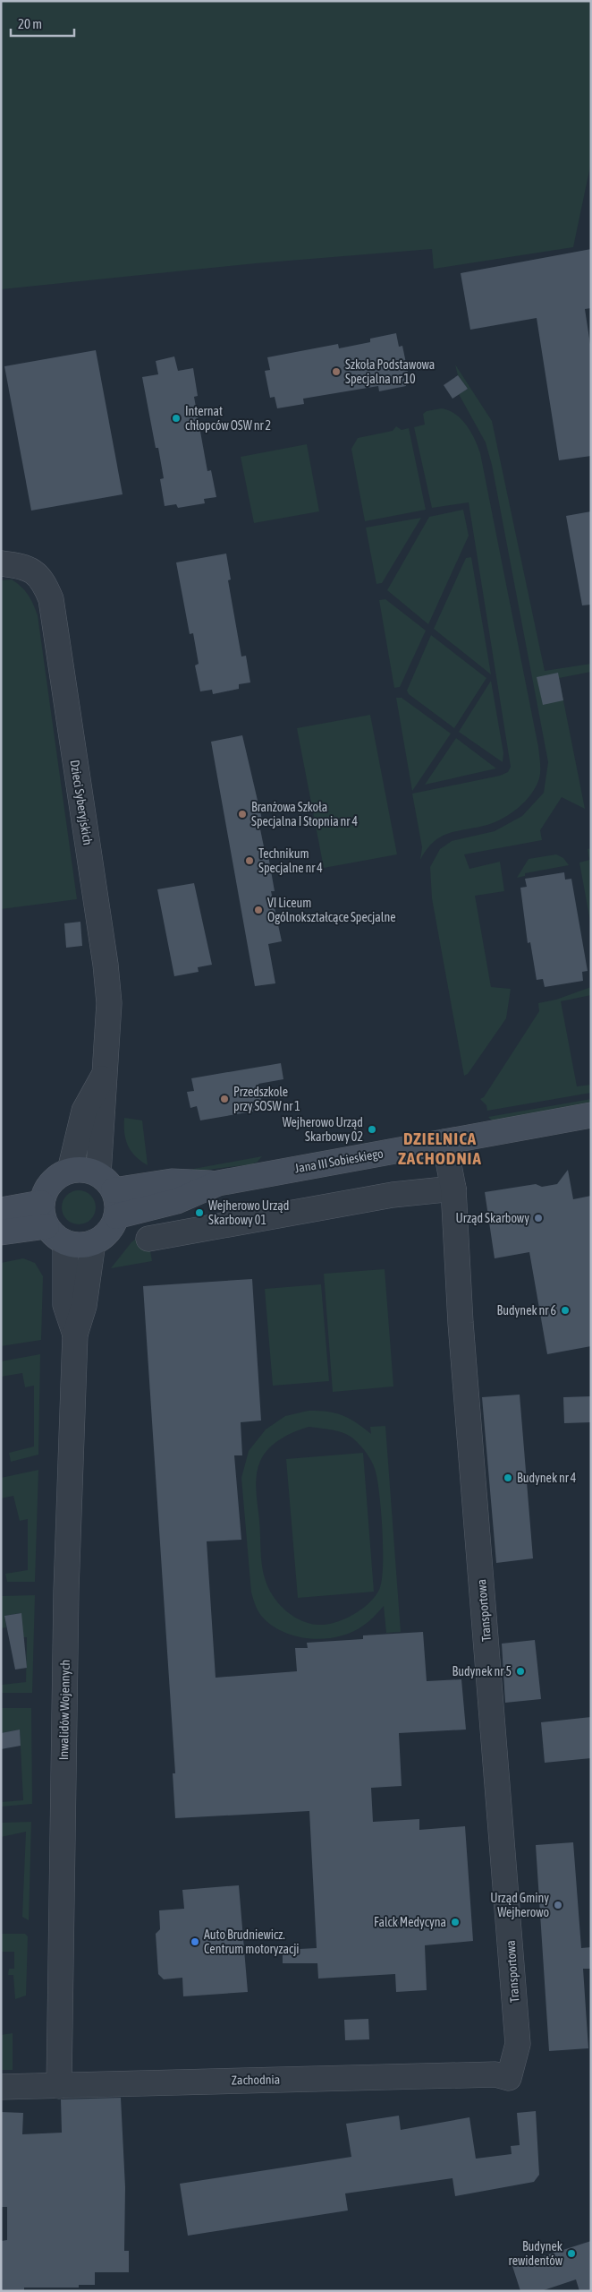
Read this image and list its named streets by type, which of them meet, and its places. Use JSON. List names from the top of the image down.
{
  "streets": {
    "street": [
      "Dzieci Syberyjskich",
      "Jana III Sobieskiego",
      "Transportowa",
      "Inwalidów Wojennych",
      "Zachodnia"
    ]
  },
  "crossings": [
    ["Dzieci Syberyjskich", "Jana III Sobieskiego"],
    ["Dzieci Syberyjskich", "Inwalidów Wojennych"],
    ["Jana III Sobieskiego", "Transportowa"],
    ["Jana III Sobieskiego", "Inwalidów Wojennych"],
    ["Transportowa", "Zachodnia"],
    ["Inwalidów Wojennych", "Zachodnia"]
  ],
  "districts": ["DZIELNICA ZACHODNIA"],
  "places": [
    "Szkoła Podstawowa Specjalna nr 10",
    "Internat chłopców OSW nr 2",
    "Branżowa Szkoła Specjalna I Stopnia nr 4",
    "Technikum Specjalne nr 4",
    "VI Liceum Ogólnokształcące Specjalne",
    "Przedszkole przy SOSW nr 1",
    "Wejherowo Urząd Skarbowy 02",
    "Wejherowo Urząd Skarbowy 01",
    "Urząd Skarbowy",
    "Budynek nr 6",
    "Budynek nr 4",
    "Budynek nr 5",
    "Urząd Gminy Wejherowo",
    "Falck Medycyna",
    "Auto Brudniewicz. Centrum motoryzacji",
    "Budynek rewidentów"
  ],
  "scale_bar": "20 m"
}
